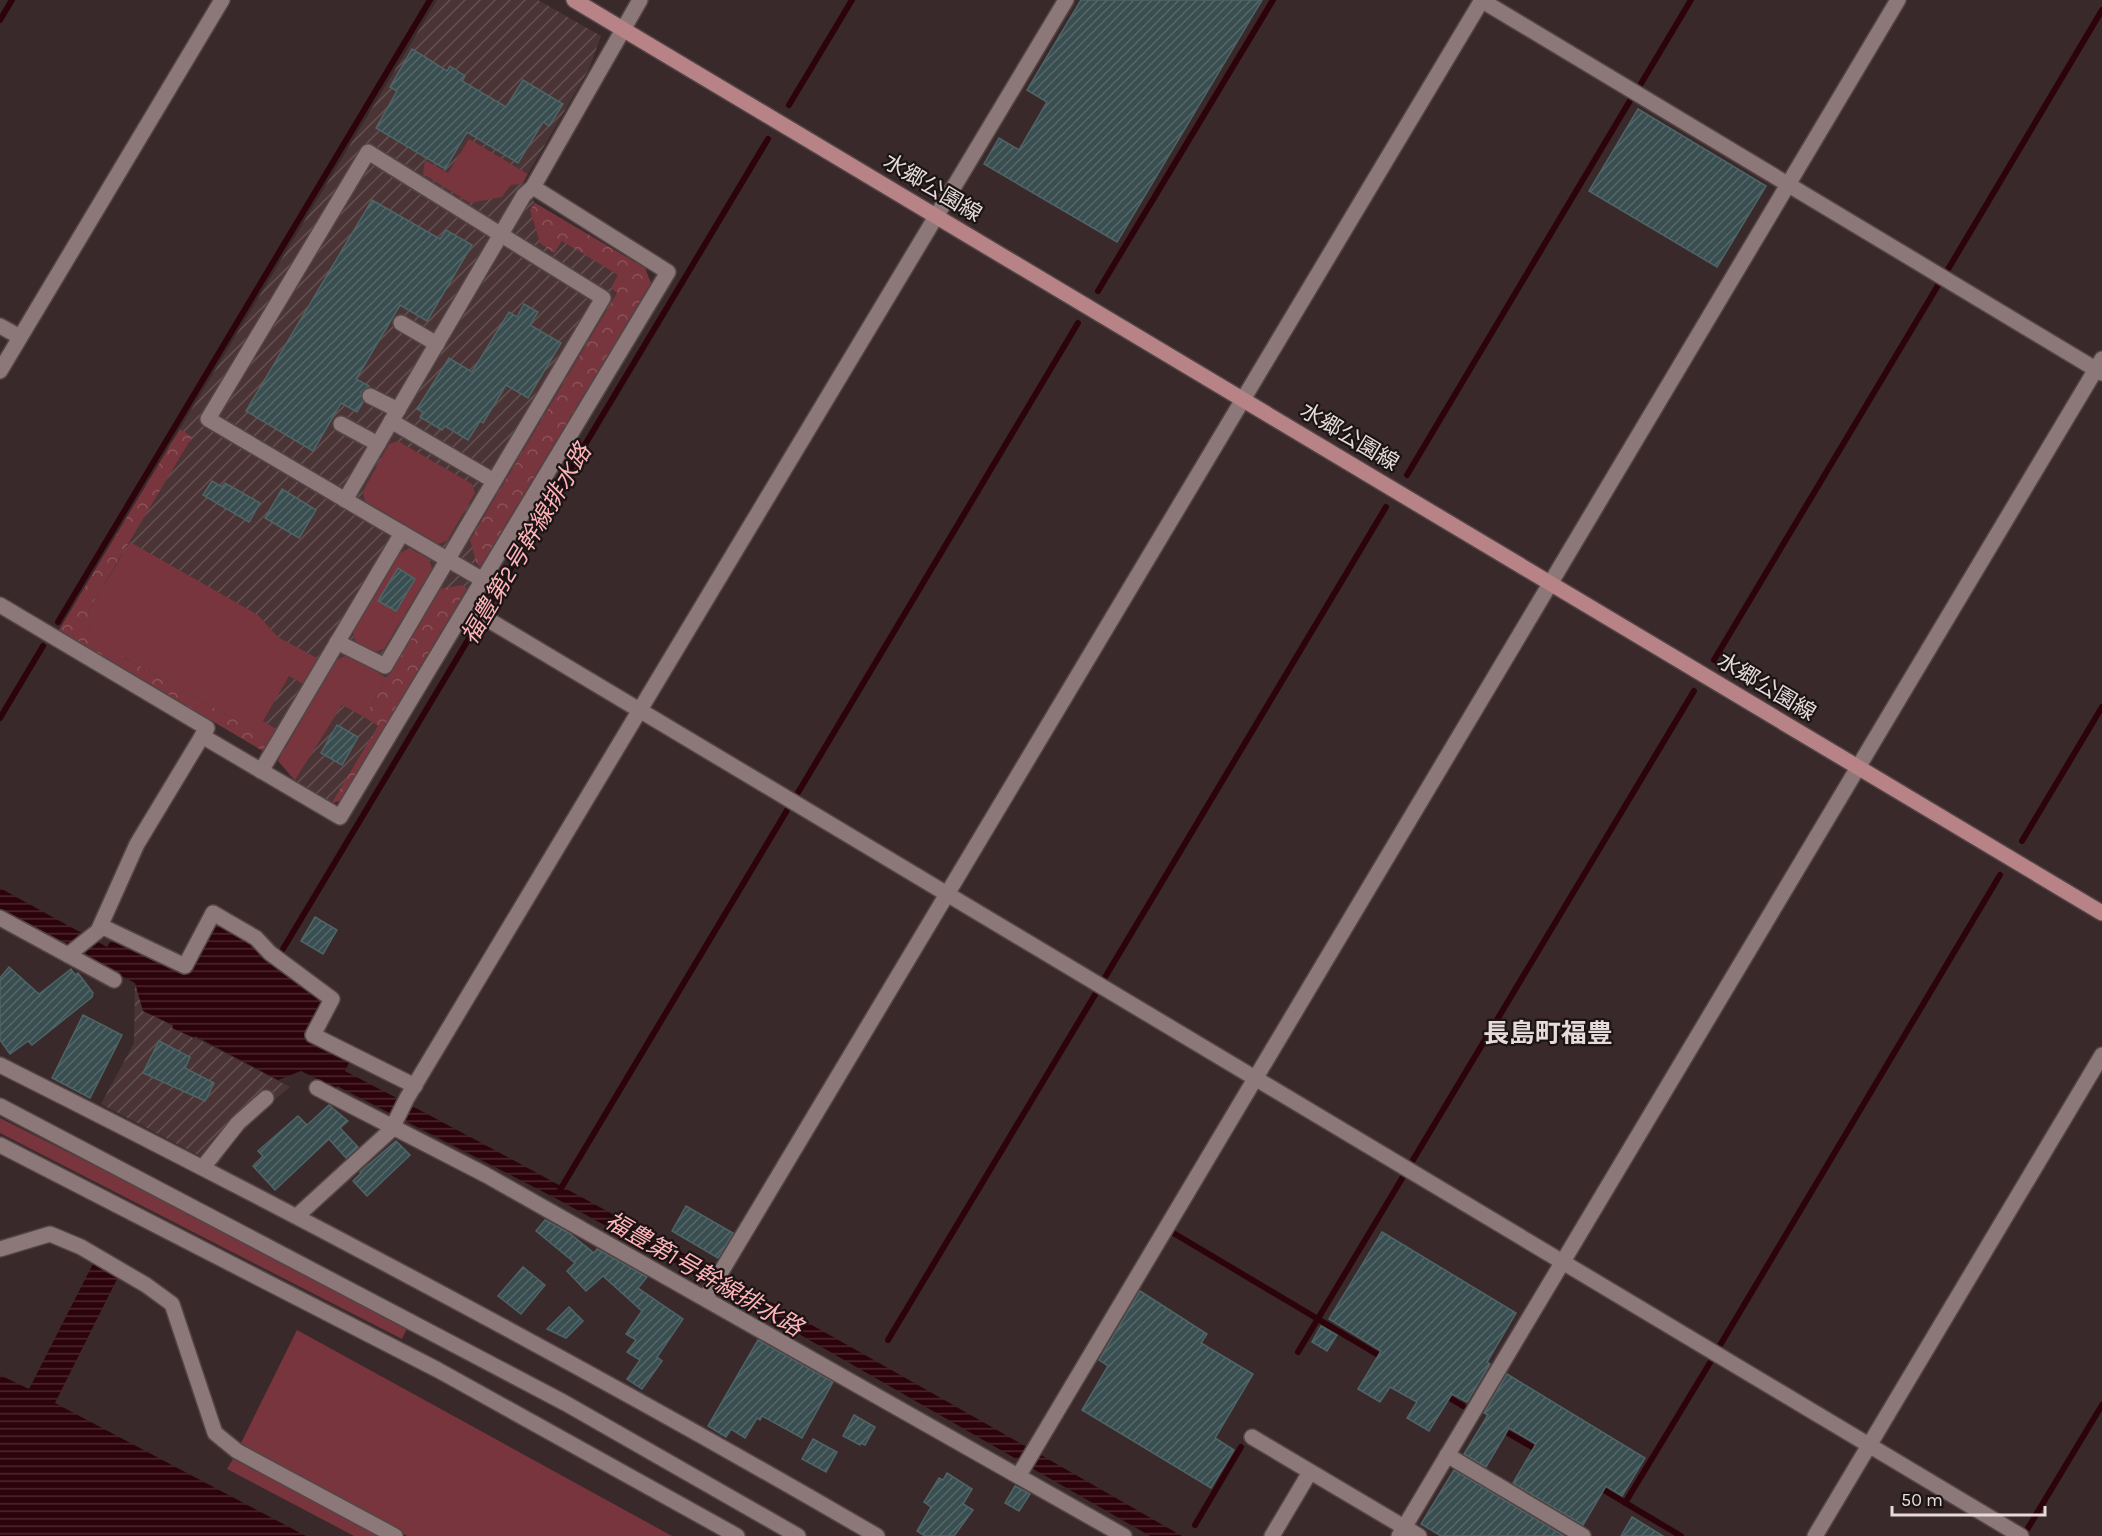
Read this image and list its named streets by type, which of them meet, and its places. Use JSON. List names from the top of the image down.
{
  "streets": {
    "main road": ["水郷公園線"]
  },
  "districts": ["長島町福豊"],
  "water": ["福豊第2号幹線排水路", "福豊第1号幹線排水路"],
  "scale_bar": "50 m"
}
